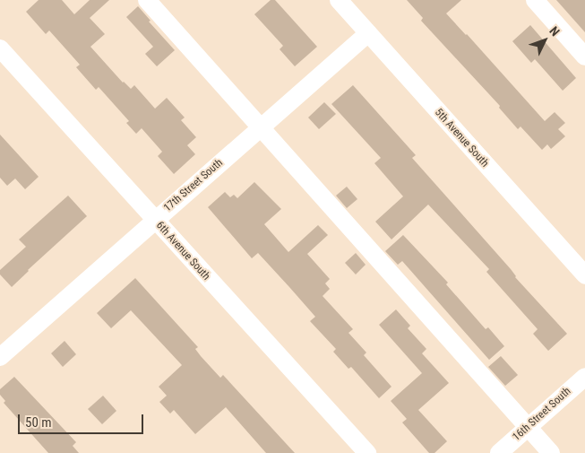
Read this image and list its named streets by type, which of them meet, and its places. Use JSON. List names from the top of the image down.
{
  "streets": {
    "street": [
      "5th Avenue South",
      "17th Street South",
      "6th Avenue South",
      "16th Street South"
    ]
  },
  "crossings": [
    ["5th Avenue South", "17th Street South"],
    ["17th Street South", "6th Avenue South"]
  ],
  "scale_bar": "50 m",
  "north": "top right"
}
